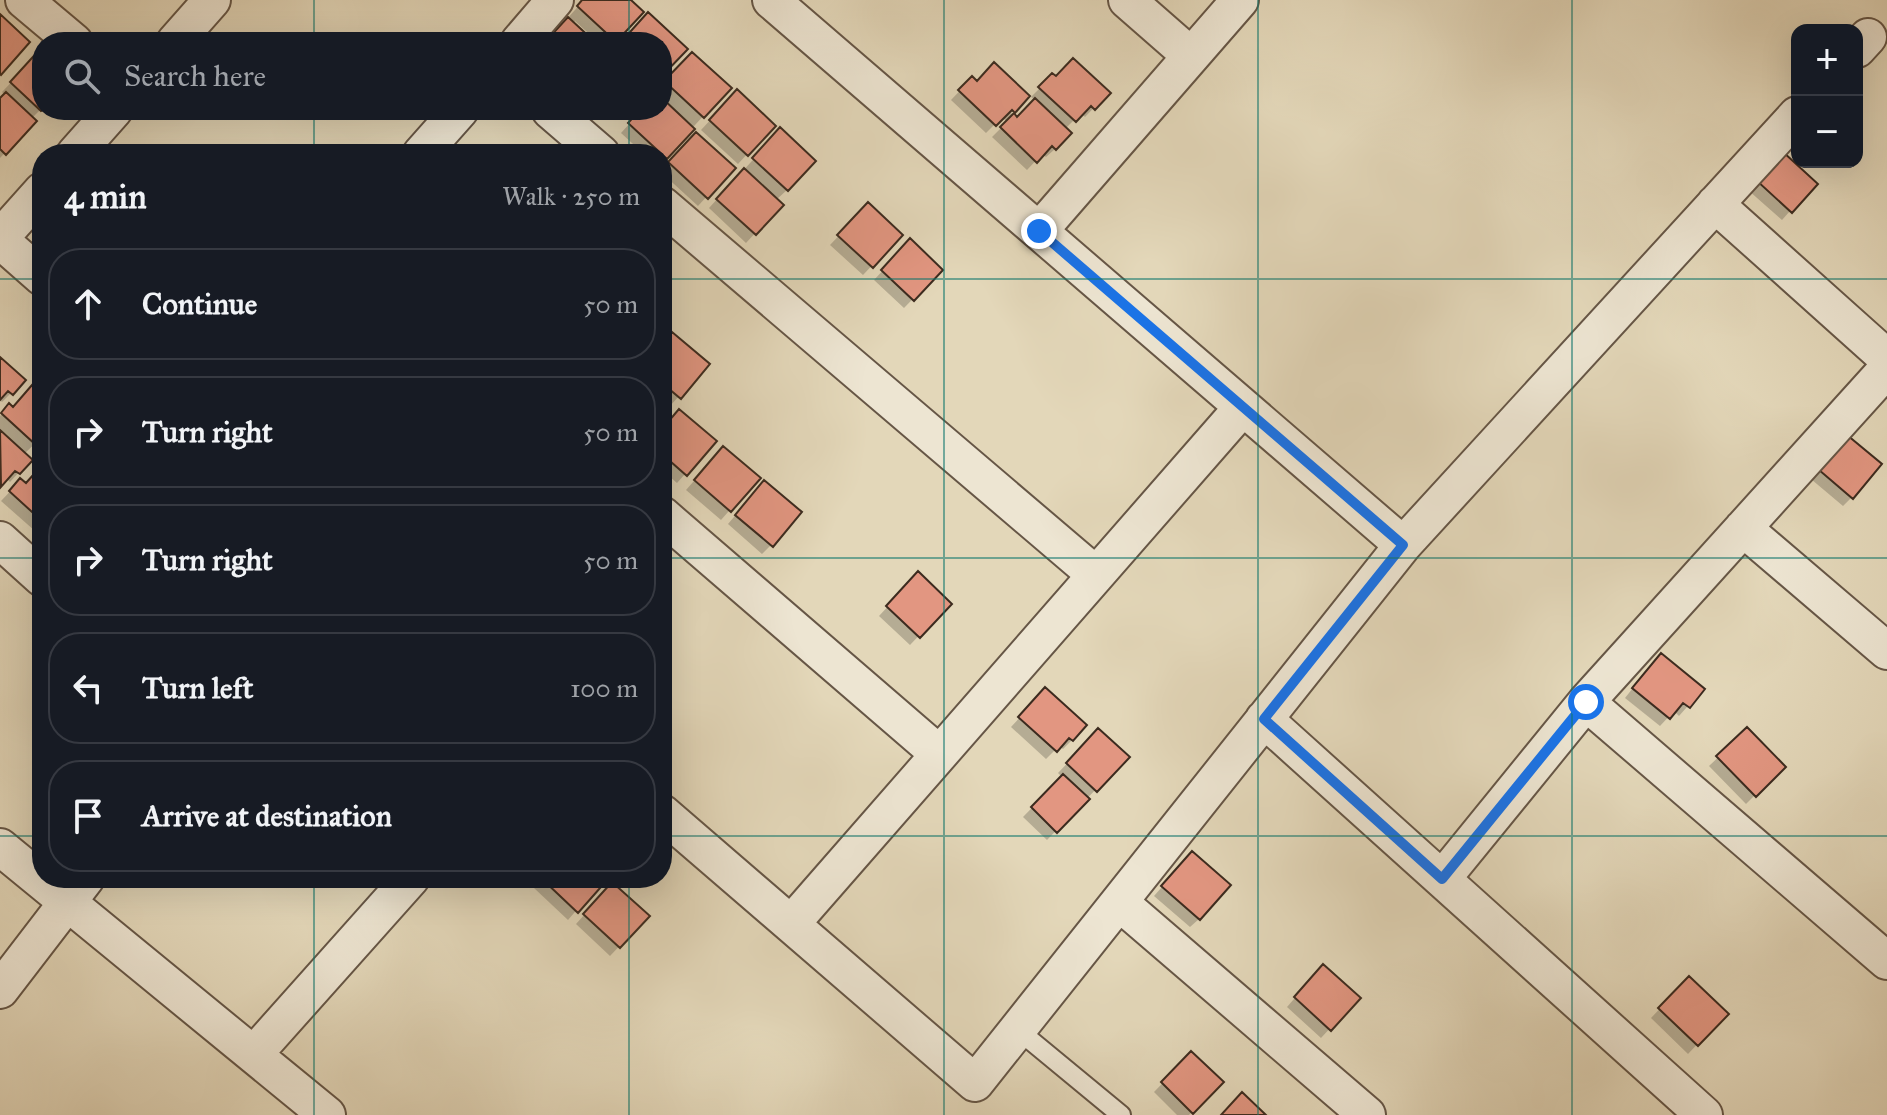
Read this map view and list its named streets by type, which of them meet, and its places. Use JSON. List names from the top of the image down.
{
  "page": {
    "map_buttons": ["+", "−"],
    "search": "Search here",
    "heading": ["4 min", "Walk · 250 m"],
    "list": [
      ["Continue", "50 m"],
      ["Turn right", "50 m"],
      ["Turn right", "50 m"],
      ["Turn left", "100 m"],
      "Arrive at destination"
    ]
  }
}
